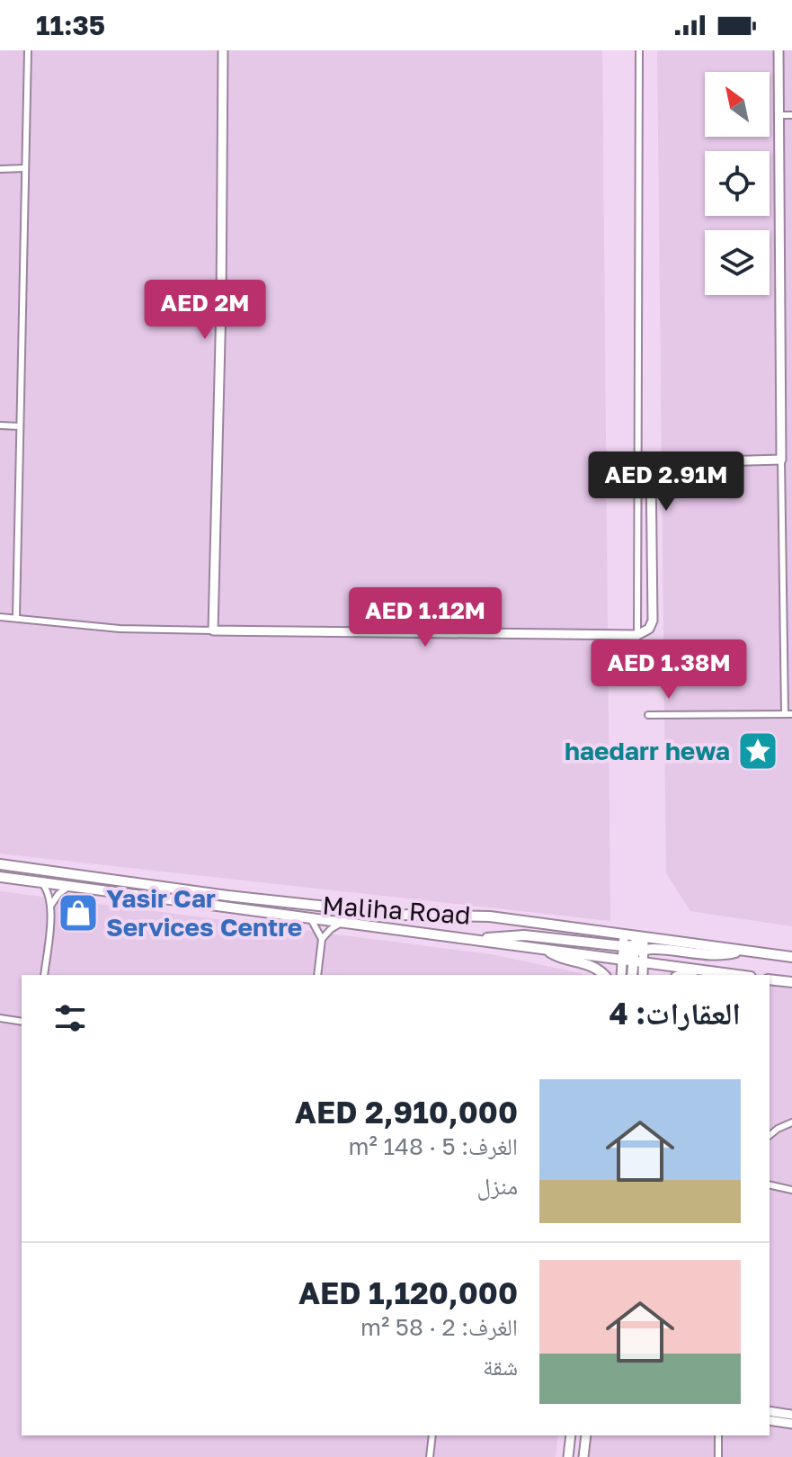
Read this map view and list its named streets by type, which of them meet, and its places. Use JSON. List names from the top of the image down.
{
  "streets": {
    "main road": ["Maliha Road"]
  },
  "places": {
    "place": ["haedarr hewa"],
    "shop": ["Yasir Car Services Centre"]
  },
  "north": "top left",
  "page": {
    "status": "11:35",
    "price": [
      "AED 2M",
      "AED 2.91M",
      "AED 1.12M",
      "AED 1.38M"
    ],
    "heading": "العقارات: 4",
    "list": [
      {
        "name": "AED 2,910,000",
        "note": "الغرف: 5 · 148 m² · منزل"
      },
      {
        "name": "AED 1,120,000",
        "note": "الغرف: 2 · 58 m² · شقة"
      }
    ]
  }
}
